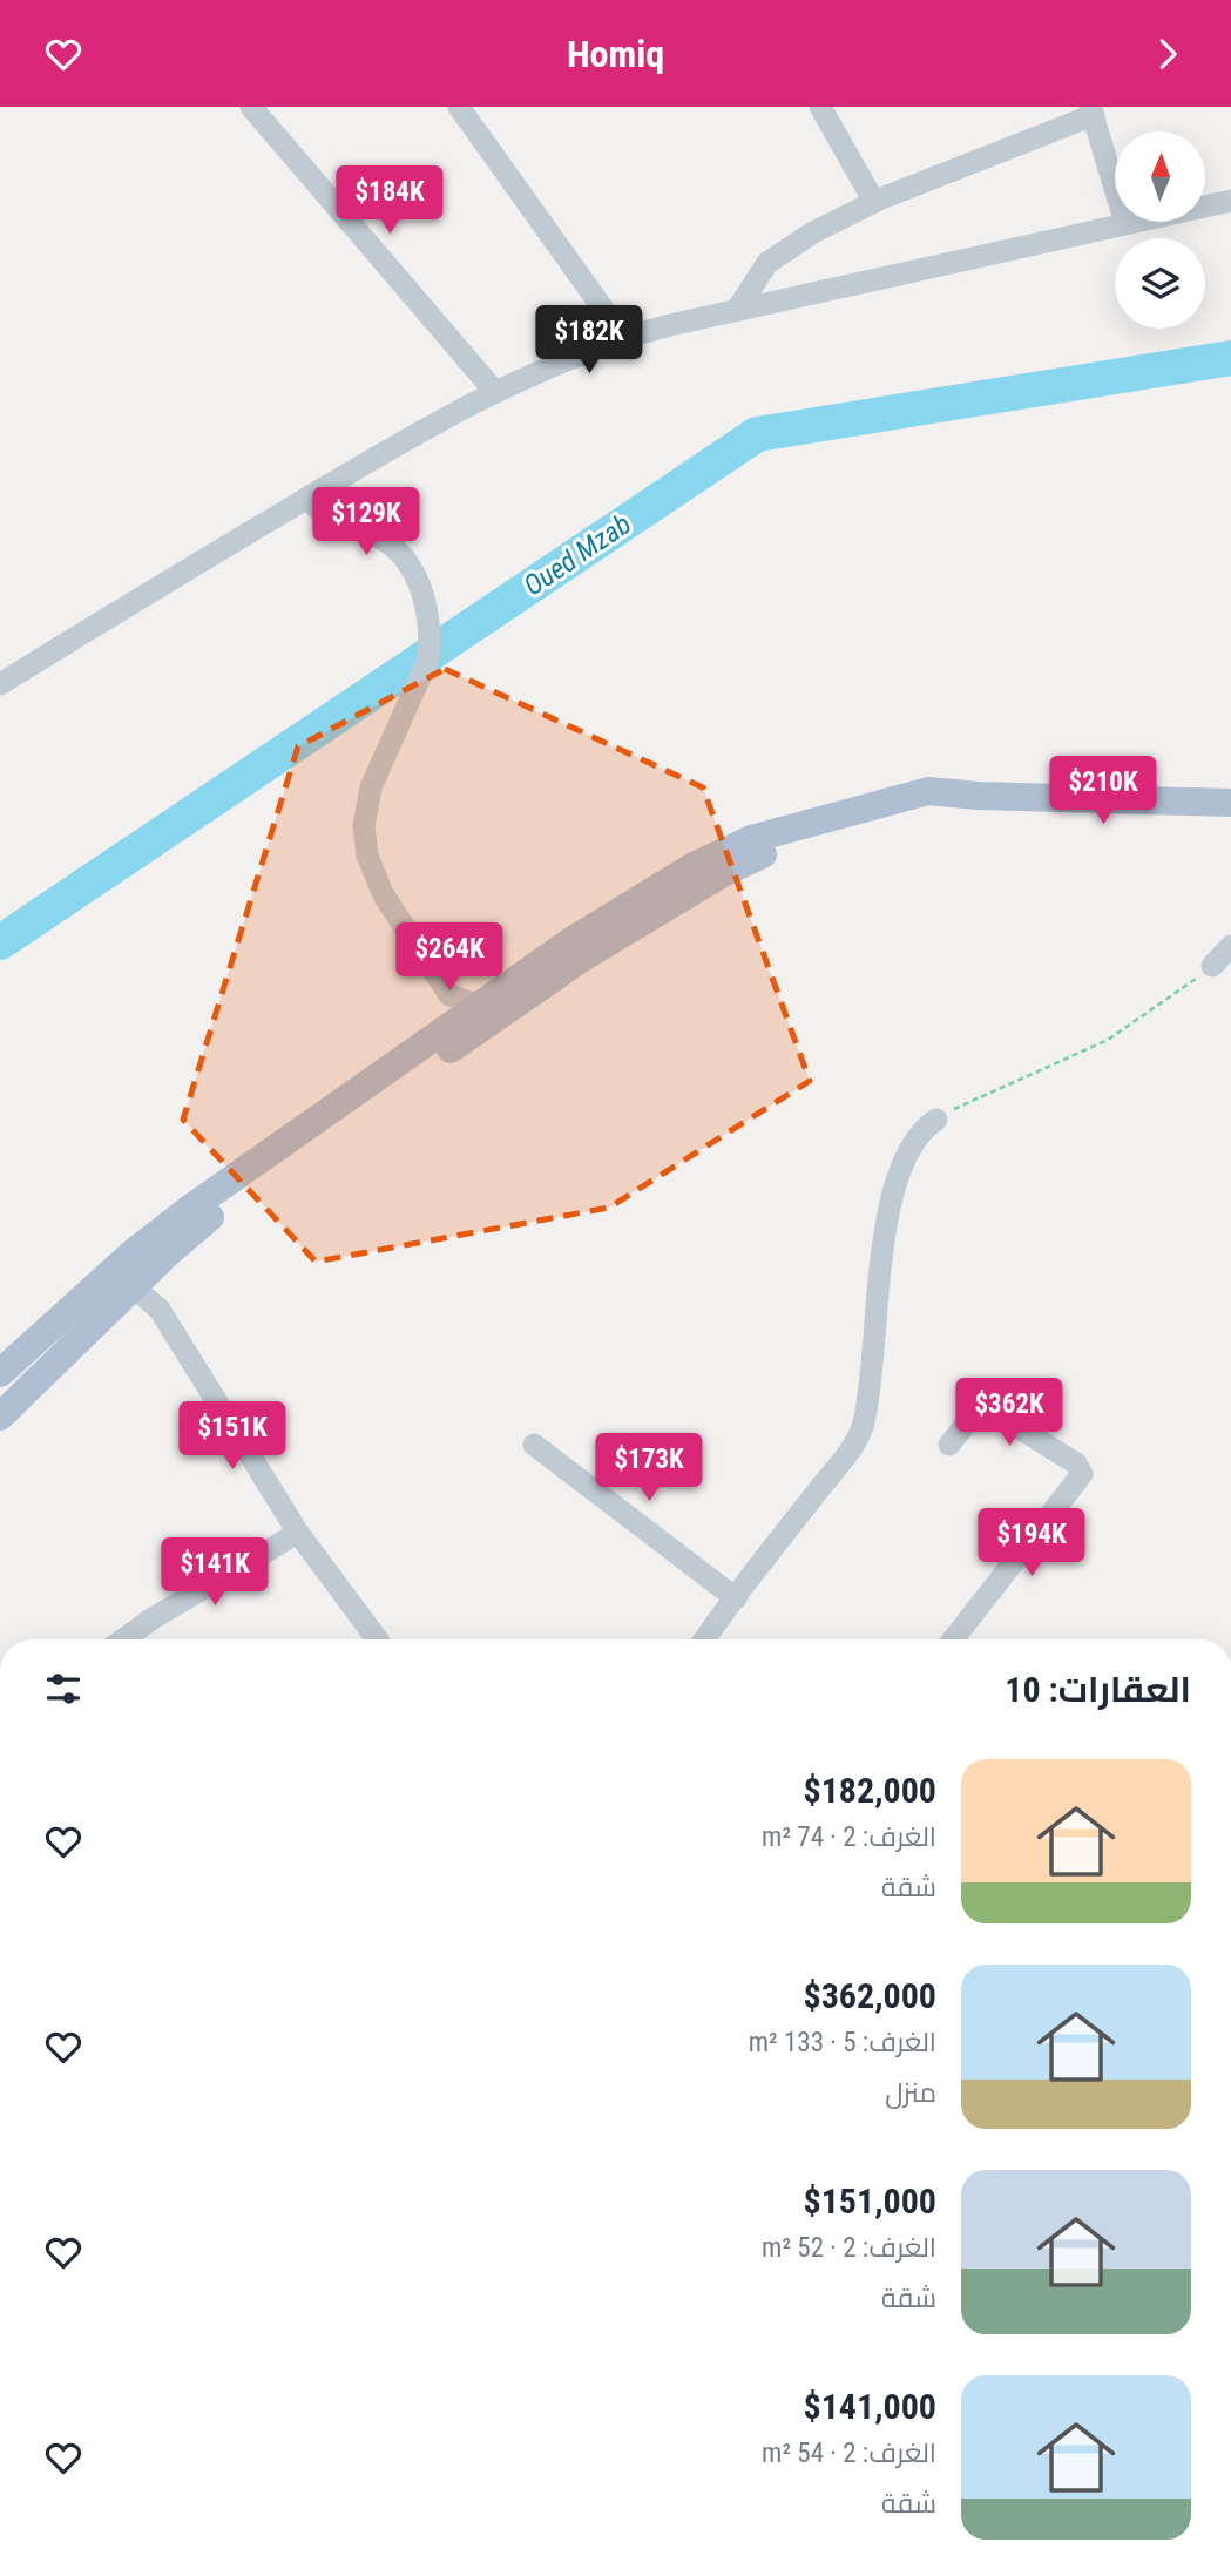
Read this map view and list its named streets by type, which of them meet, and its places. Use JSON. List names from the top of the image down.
{
  "water": ["Oued Mzab"],
  "north": "top",
  "page": {
    "header": "Homiq",
    "price": [
      "$184K",
      "$182K",
      "$129K",
      "$210K",
      "$264K",
      "$362K",
      "$151K",
      "$173K",
      "$194K",
      "$141K"
    ],
    "heading": "العقارات: 10",
    "list": [
      {
        "name": "$182,000",
        "note": "الغرف: 2 · 74 m² · شقة"
      },
      {
        "name": "$362,000",
        "note": "الغرف: 5 · 133 m² · منزل"
      },
      {
        "name": "$151,000",
        "note": "الغرف: 2 · 52 m² · شقة"
      },
      {
        "name": "$141,000",
        "note": "الغرف: 2 · 54 m² · شقة"
      }
    ]
  }
}
